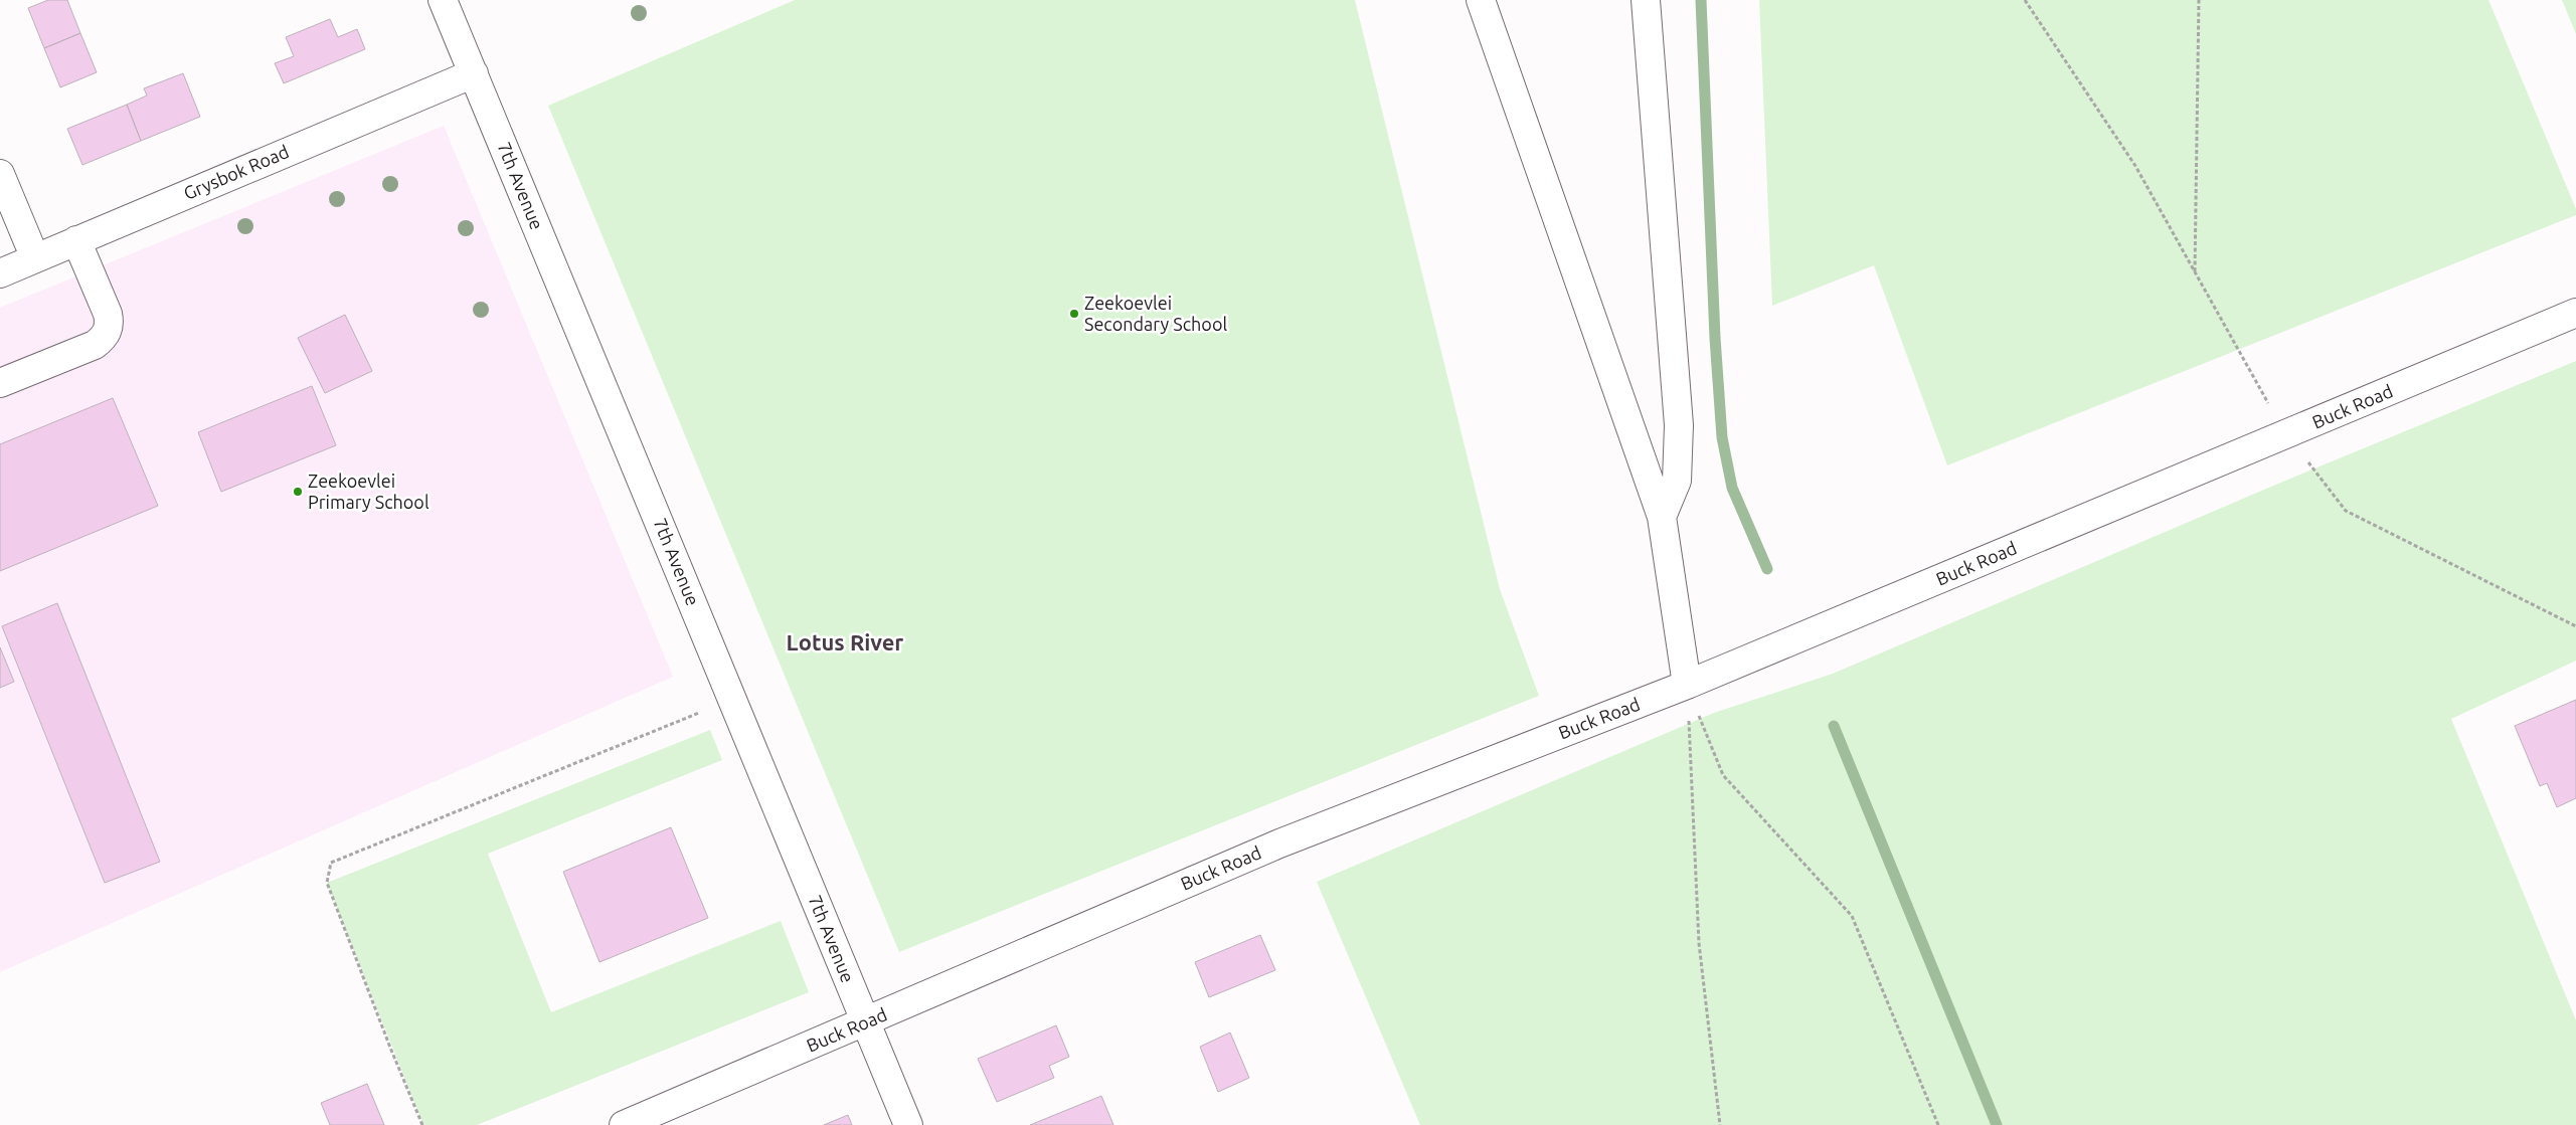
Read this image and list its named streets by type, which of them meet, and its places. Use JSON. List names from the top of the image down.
{
  "streets": {
    "street": ["Grysbok Road", "7th Avenue", "Buck Road"]
  },
  "crossings": [
    ["Grysbok Road", "7th Avenue"],
    ["7th Avenue", "Buck Road"]
  ],
  "districts": ["Lotus River"],
  "places": ["Zeekoevlei Secondary School", "Zeekoevlei Primary School"]
}
